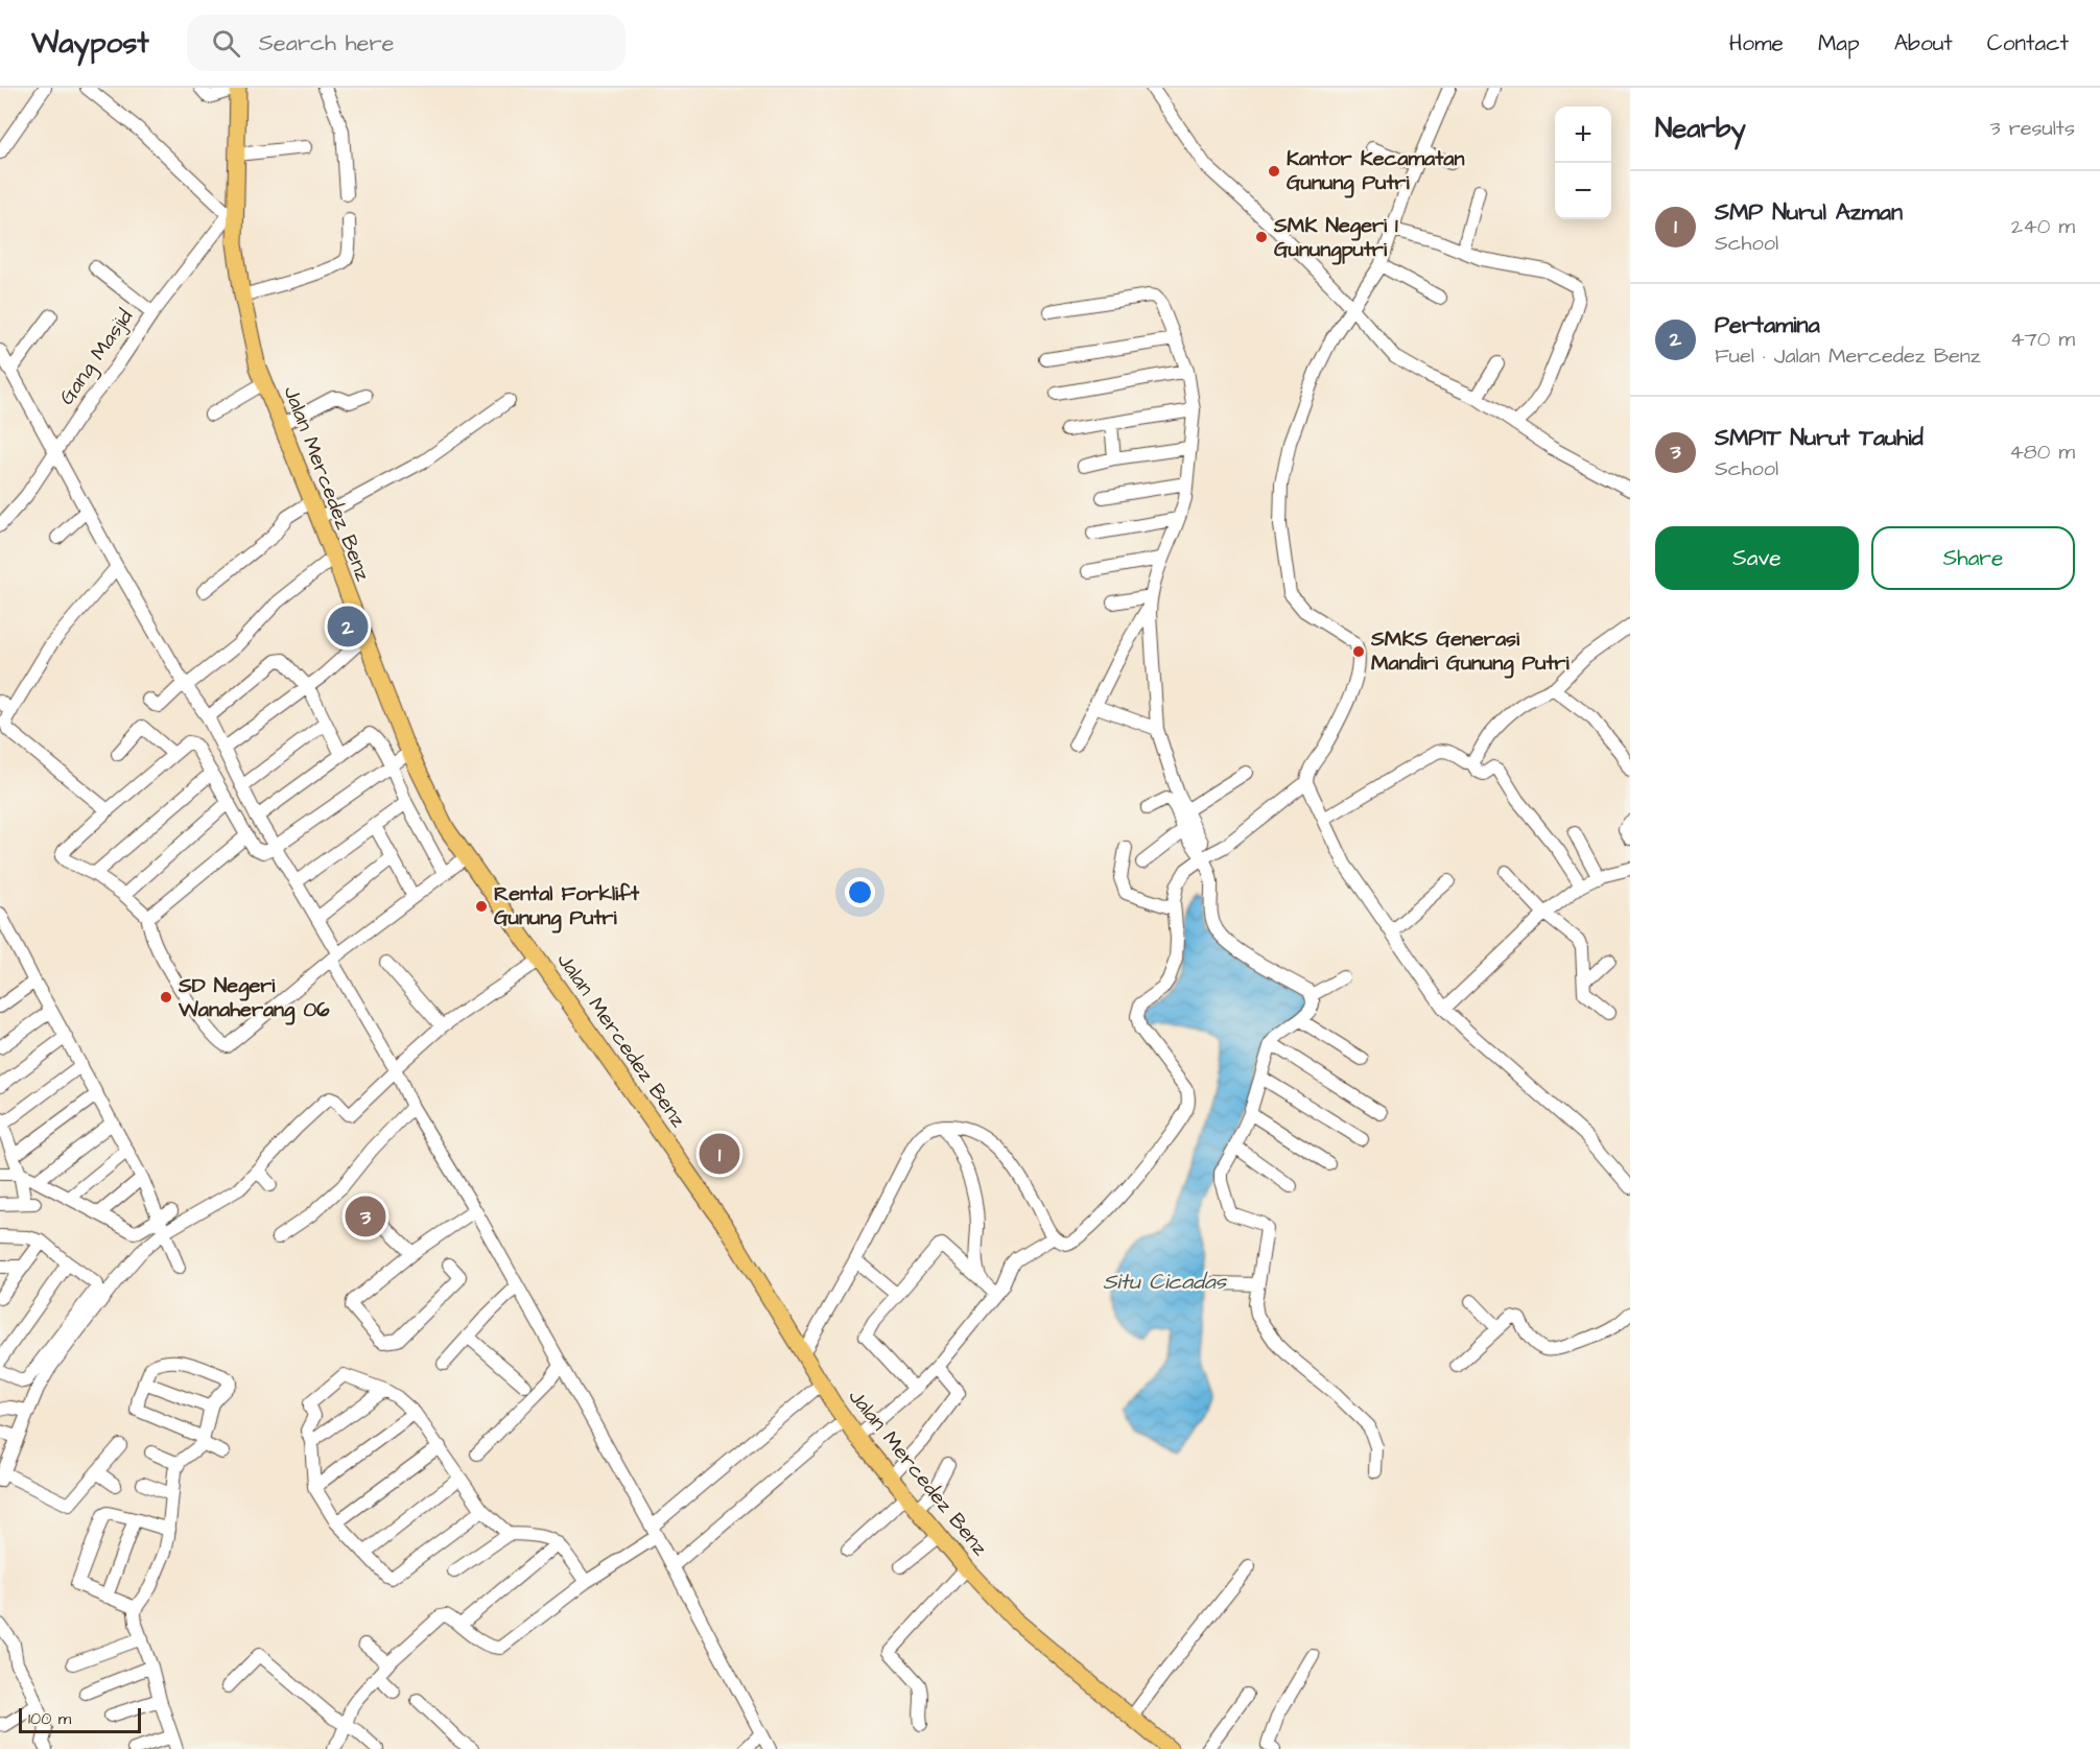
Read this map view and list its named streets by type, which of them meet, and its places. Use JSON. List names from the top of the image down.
{
  "streets": {
    "main road": ["Jalan Mercedez Benz"],
    "street": ["Gang Masjid"]
  },
  "crossings": [
    ["Gang Masjid", "Jalan Mercedez Benz"]
  ],
  "water": ["Situ Cicadas"],
  "places": [
    "Kantor Kecamatan Gunung Putri",
    "SMK Negeri 1 Gunungputri",
    "SMKS Generasi Mandiri Gunung Putri",
    "Rental Forklift Gunung Putri",
    "SD Negeri Wanaherang 06"
  ],
  "scale_bar": "100 m",
  "page": {
    "header": "Waypost",
    "search": "Search here",
    "nav": [
      "Home",
      "Map",
      "About",
      "Contact"
    ],
    "heading": ["Nearby", "3 results"],
    "map_buttons": ["+", "−"],
    "list": [
      {
        "mark": "1",
        "name": "SMP Nurul Azman",
        "note": "School",
        "value": "240 m"
      },
      {
        "mark": "2",
        "name": "Pertamina",
        "note": "Fuel · Jalan Mercedez Benz",
        "value": "470 m"
      },
      {
        "mark": "3",
        "name": "SMPIT Nurut Tauhid",
        "note": "School",
        "value": "480 m"
      }
    ],
    "buttons": ["Save", "Share"],
    "pins": ["2", "1", "3"],
    "scale": "100 m"
  }
}
